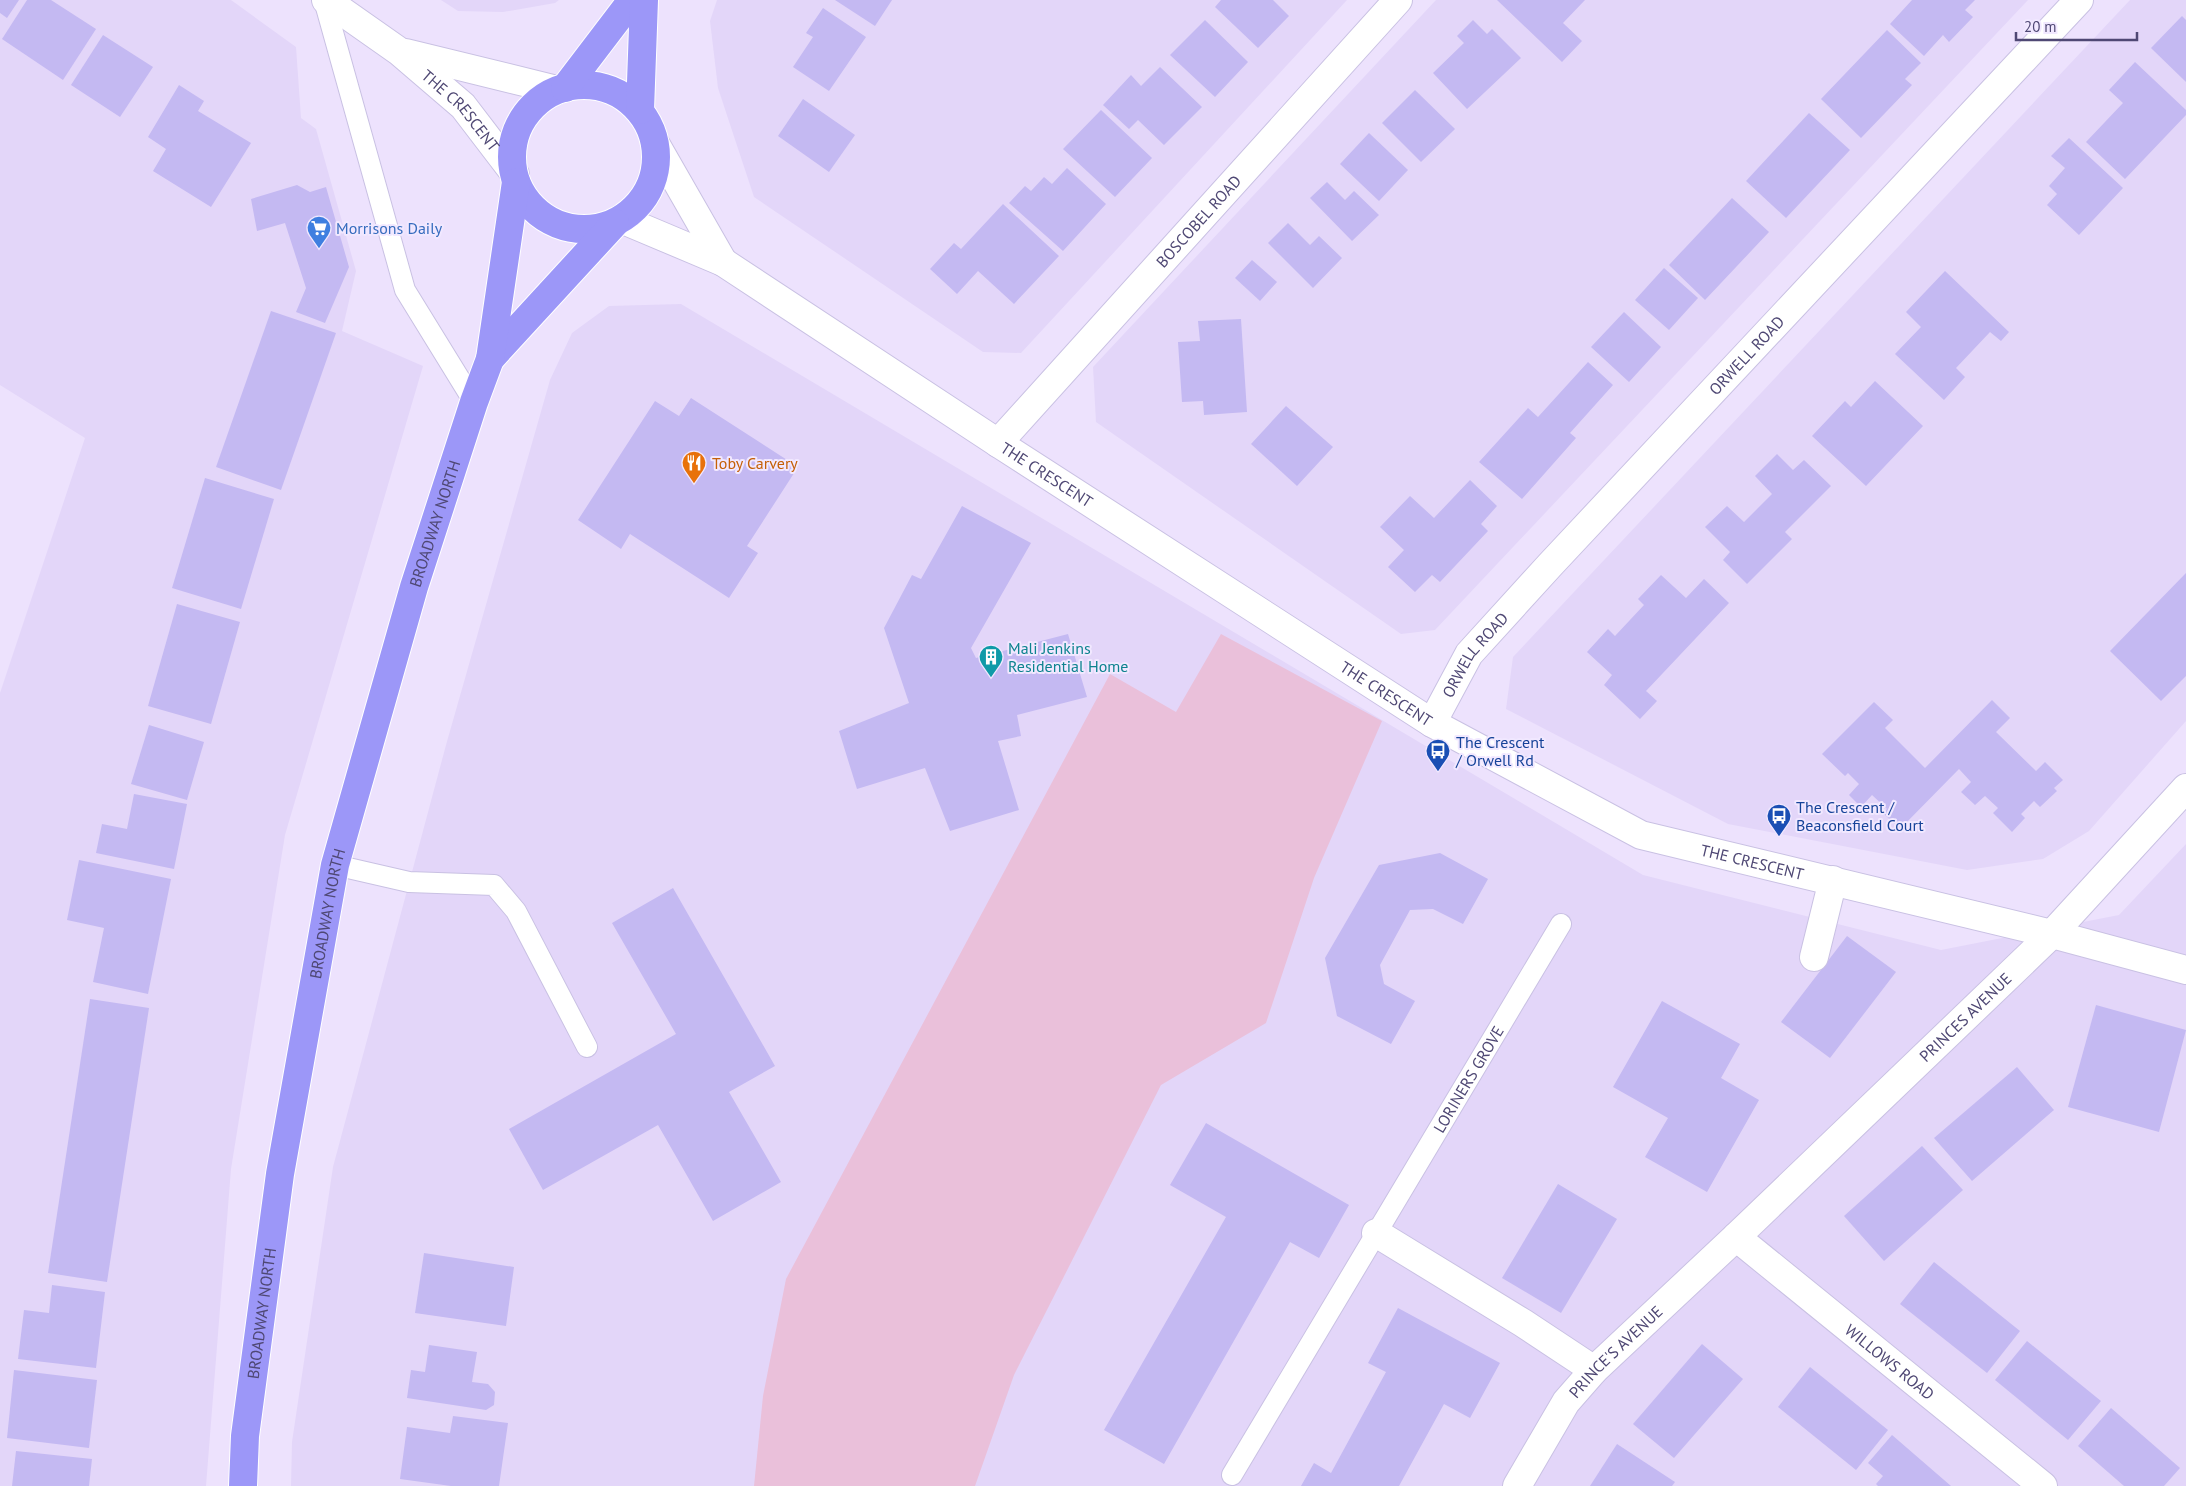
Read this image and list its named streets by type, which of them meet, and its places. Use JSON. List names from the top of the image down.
{
  "streets": {
    "highway": ["BROADWAY NORTH"],
    "street": [
      "THE CRESCENT",
      "BOSCOBEL ROAD",
      "ORWELL ROAD",
      "PRINCES AVENUE",
      "PRINCE'S AVENUE",
      "WILLOWS ROAD"
    ],
    "lane": ["LORINERS GROVE"]
  },
  "crossings": [
    ["THE CRESCENT", "BOSCOBEL ROAD"],
    ["THE CRESCENT", "ORWELL ROAD"],
    ["THE CRESCENT", "BROADWAY NORTH"],
    ["THE CRESCENT", "PRINCES AVENUE"],
    ["PRINCES AVENUE", "PRINCE'S AVENUE"],
    ["PRINCES AVENUE", "WILLOWS ROAD"],
    ["PRINCE'S AVENUE", "WILLOWS ROAD"]
  ],
  "places": {
    "supermarket": ["Morrisons Daily"],
    "restaurant": ["Toby Carvery"],
    "building": ["Mali Jenkins Residential Home"],
    "bus stop": ["The Crescent / Orwell Rd", "The Crescent / Beaconsfield Court"]
  },
  "scale_bar": "20 m"
}
